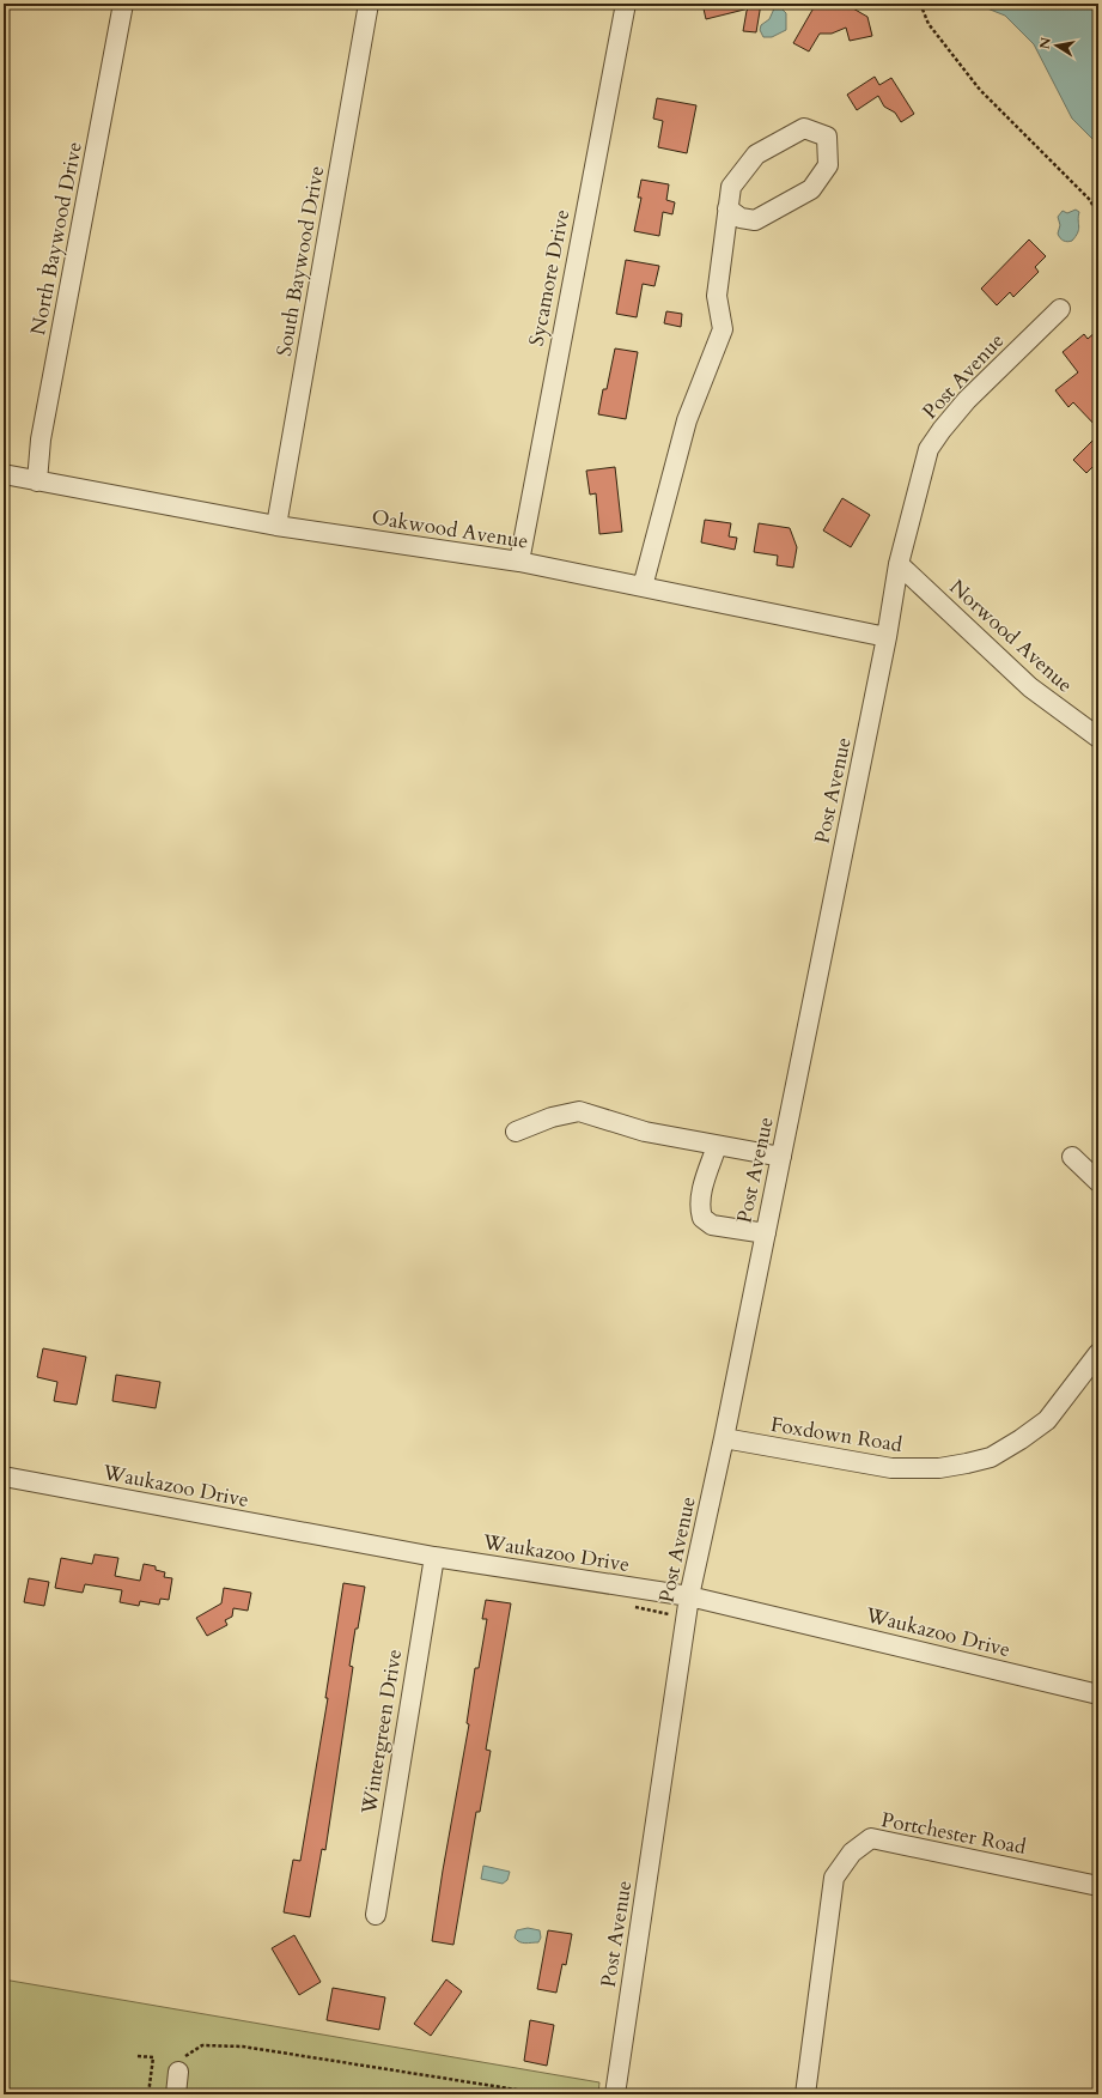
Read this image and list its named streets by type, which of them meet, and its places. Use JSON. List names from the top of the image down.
{
  "streets": {
    "street": [
      "North Baywood Drive",
      "South Baywood Drive",
      "Sycamore Drive",
      "Post Avenue",
      "Oakwood Avenue",
      "Norwood Avenue",
      "Foxdown Road",
      "Waukazoo Drive",
      "Wintergreen Drive",
      "Portchester Road"
    ]
  },
  "crossings": [
    ["North Baywood Drive", "Oakwood Avenue"],
    ["South Baywood Drive", "Oakwood Avenue"],
    ["Sycamore Drive", "Oakwood Avenue"],
    ["Post Avenue", "Oakwood Avenue"],
    ["Post Avenue", "Norwood Avenue"],
    ["Post Avenue", "Foxdown Road"],
    ["Post Avenue", "Waukazoo Drive"],
    ["Waukazoo Drive", "Wintergreen Drive"]
  ],
  "north": "left"
}
